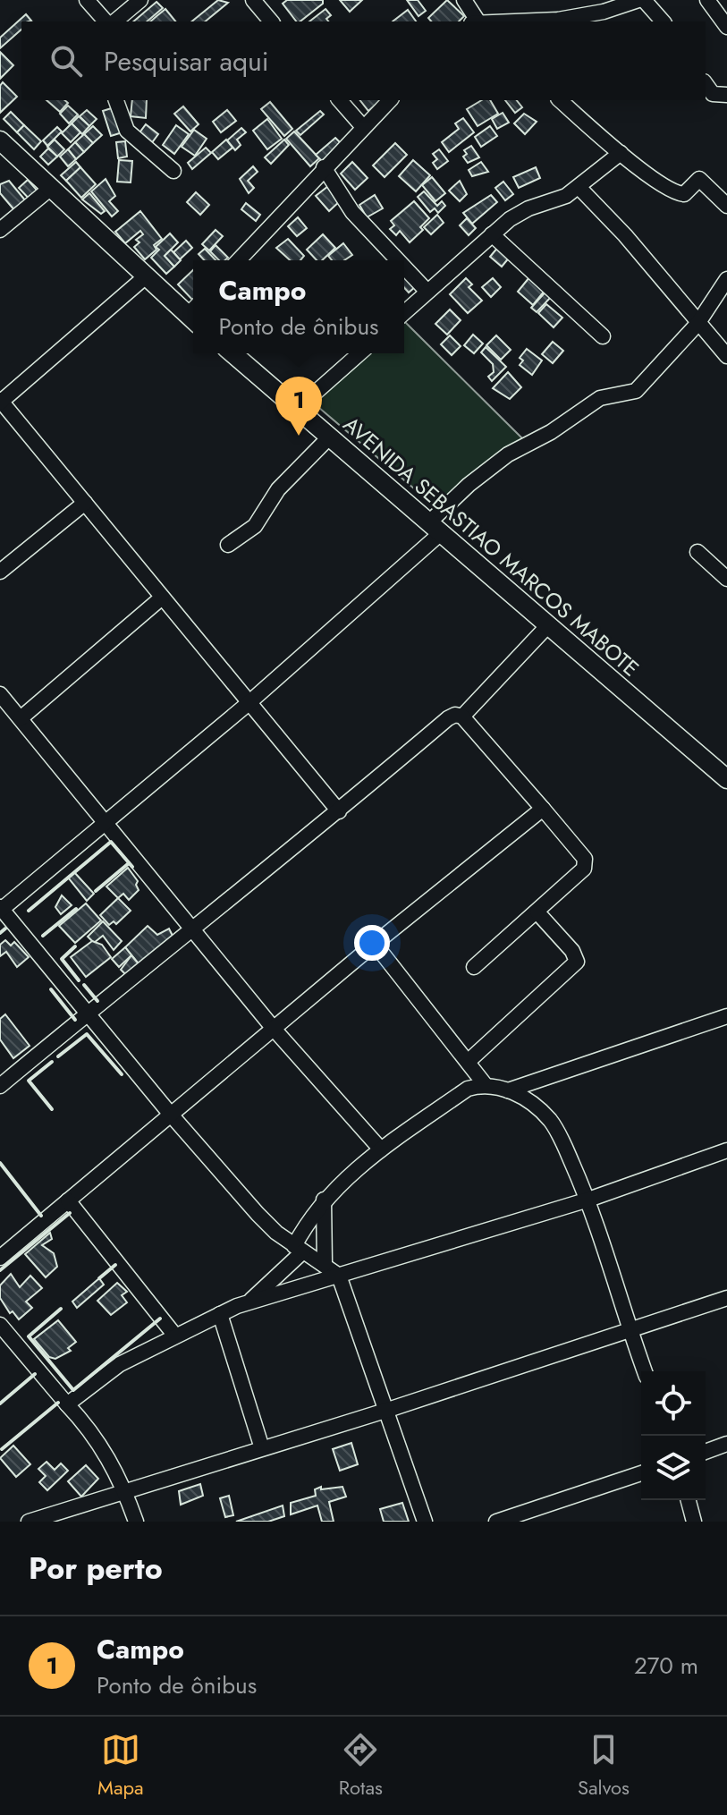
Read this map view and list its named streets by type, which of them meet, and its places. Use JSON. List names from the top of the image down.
{
  "streets": {
    "main road": ["AVENIDA SEBASTIAO MARCOS MABOTE"]
  },
  "page": {
    "search": "Pesquisar aqui",
    "popup": ["Campo", "Ponto de ônibus"],
    "pins": "1",
    "heading": "Por perto",
    "list": [
      {
        "mark": "1",
        "name": "Campo",
        "note": "Ponto de ônibus",
        "value": "270 m"
      }
    ],
    "nav": ["Mapa", "Rotas", "Salvos"]
  }
}
